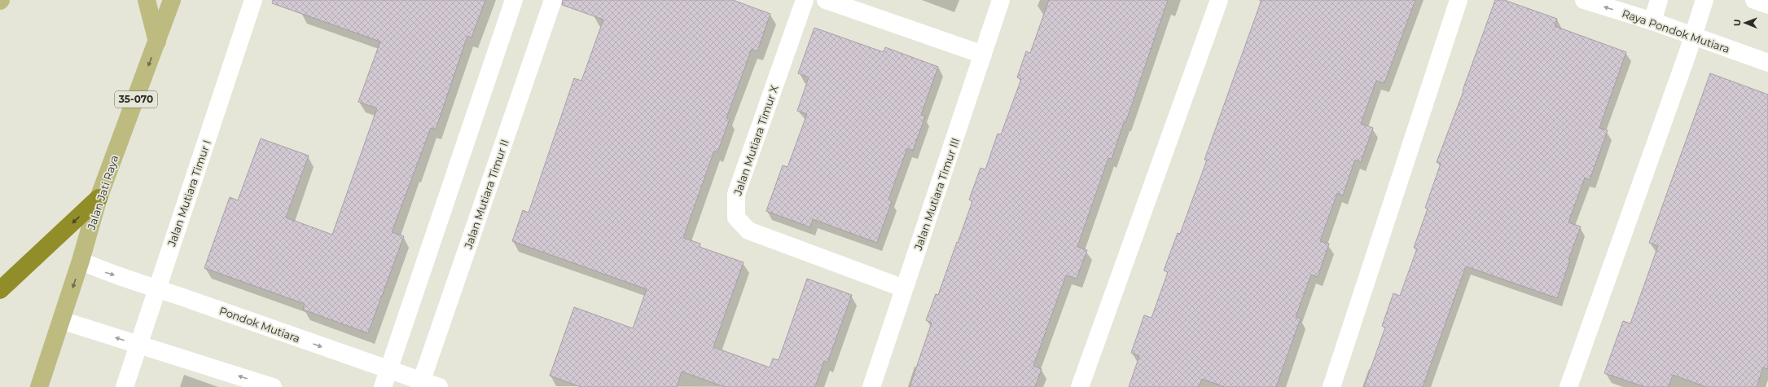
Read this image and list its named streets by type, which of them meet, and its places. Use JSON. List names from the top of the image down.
{
  "streets": {
    "main road": ["35-070", "Jalan Jati Raya"],
    "street": [
      "Raya Pondok Mutiara",
      "Jalan Mutiara Timur X",
      "Jalan Mutiara Timur I",
      "Jalan Mutiara Timur II",
      "Jalan Mutiara Timur III",
      "Pondok Mutiara"
    ]
  },
  "crossings": [
    ["Jalan Mutiara Timur X", "Jalan Mutiara Timur III"],
    ["Jalan Jati Raya", "Pondok Mutiara"],
    ["Jalan Mutiara Timur I", "Pondok Mutiara"],
    ["Jalan Mutiara Timur II", "Pondok Mutiara"]
  ],
  "one_way": ["Raya Pondok Mutiara", "Jalan Jati Raya"],
  "north": "left"
}
